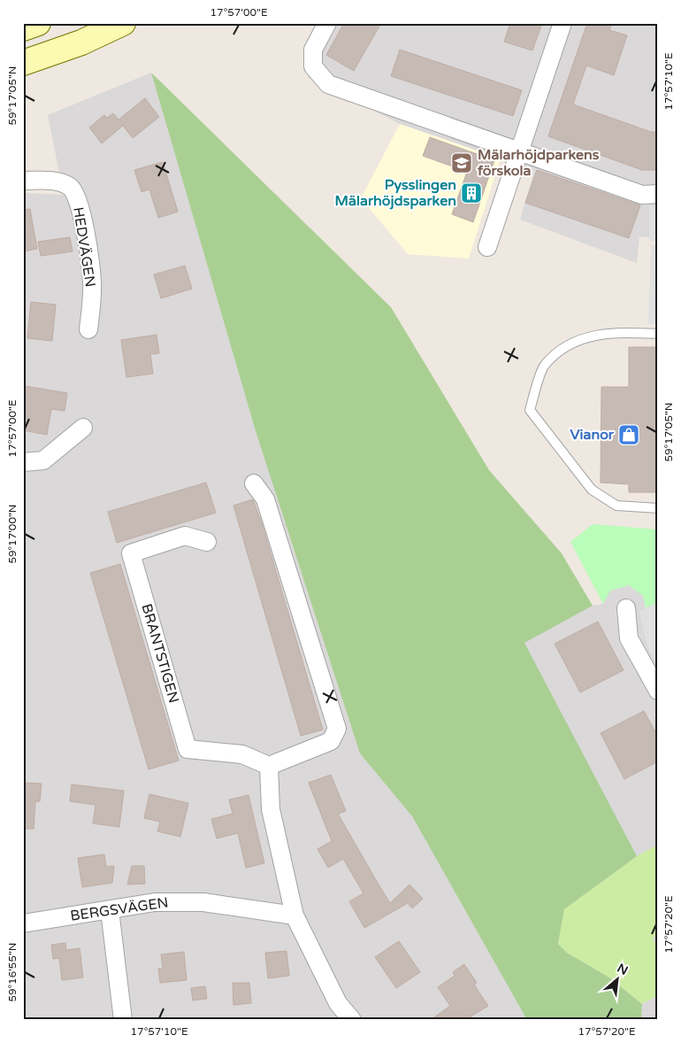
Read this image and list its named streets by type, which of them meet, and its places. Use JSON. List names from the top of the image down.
{
  "streets": {
    "street": ["HEDVÄGEN", "BRANTSTIGEN", "BERGSVÄGEN"]
  },
  "places": {
    "school or university": ["Mälarhöjdparkens förskola"],
    "building": ["Pysslingen Mälarhöjdsparken"],
    "shop": ["Vianor"]
  },
  "north": "top right",
  "coordinates": [
    "17°57'00\"E",
    "17°57'10\"E",
    "59°17'05\"N",
    "59°17'00\"N",
    "17°57'20\"E",
    "59°16'55\"N"
  ]
}
